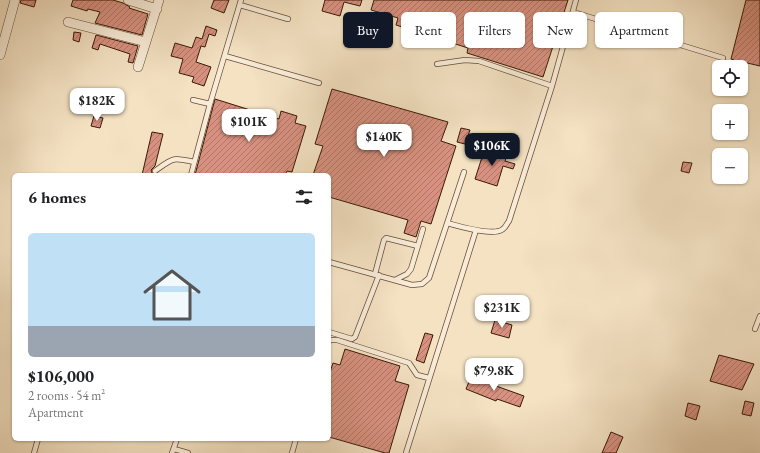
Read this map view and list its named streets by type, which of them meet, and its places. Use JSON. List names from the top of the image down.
{
  "page": {
    "chip": [
      "Buy",
      "Rent",
      "Filters",
      "New",
      "Apartment"
    ],
    "map_buttons": ["+", "−"],
    "price": [
      "$182K",
      "$101K",
      "$140K",
      "$106K",
      "$231K",
      "$79.8K"
    ],
    "heading": "6 homes",
    "list": [
      {
        "name": "$106,000",
        "note": "2 rooms · 54 m² · Apartment"
      }
    ]
  }
}
